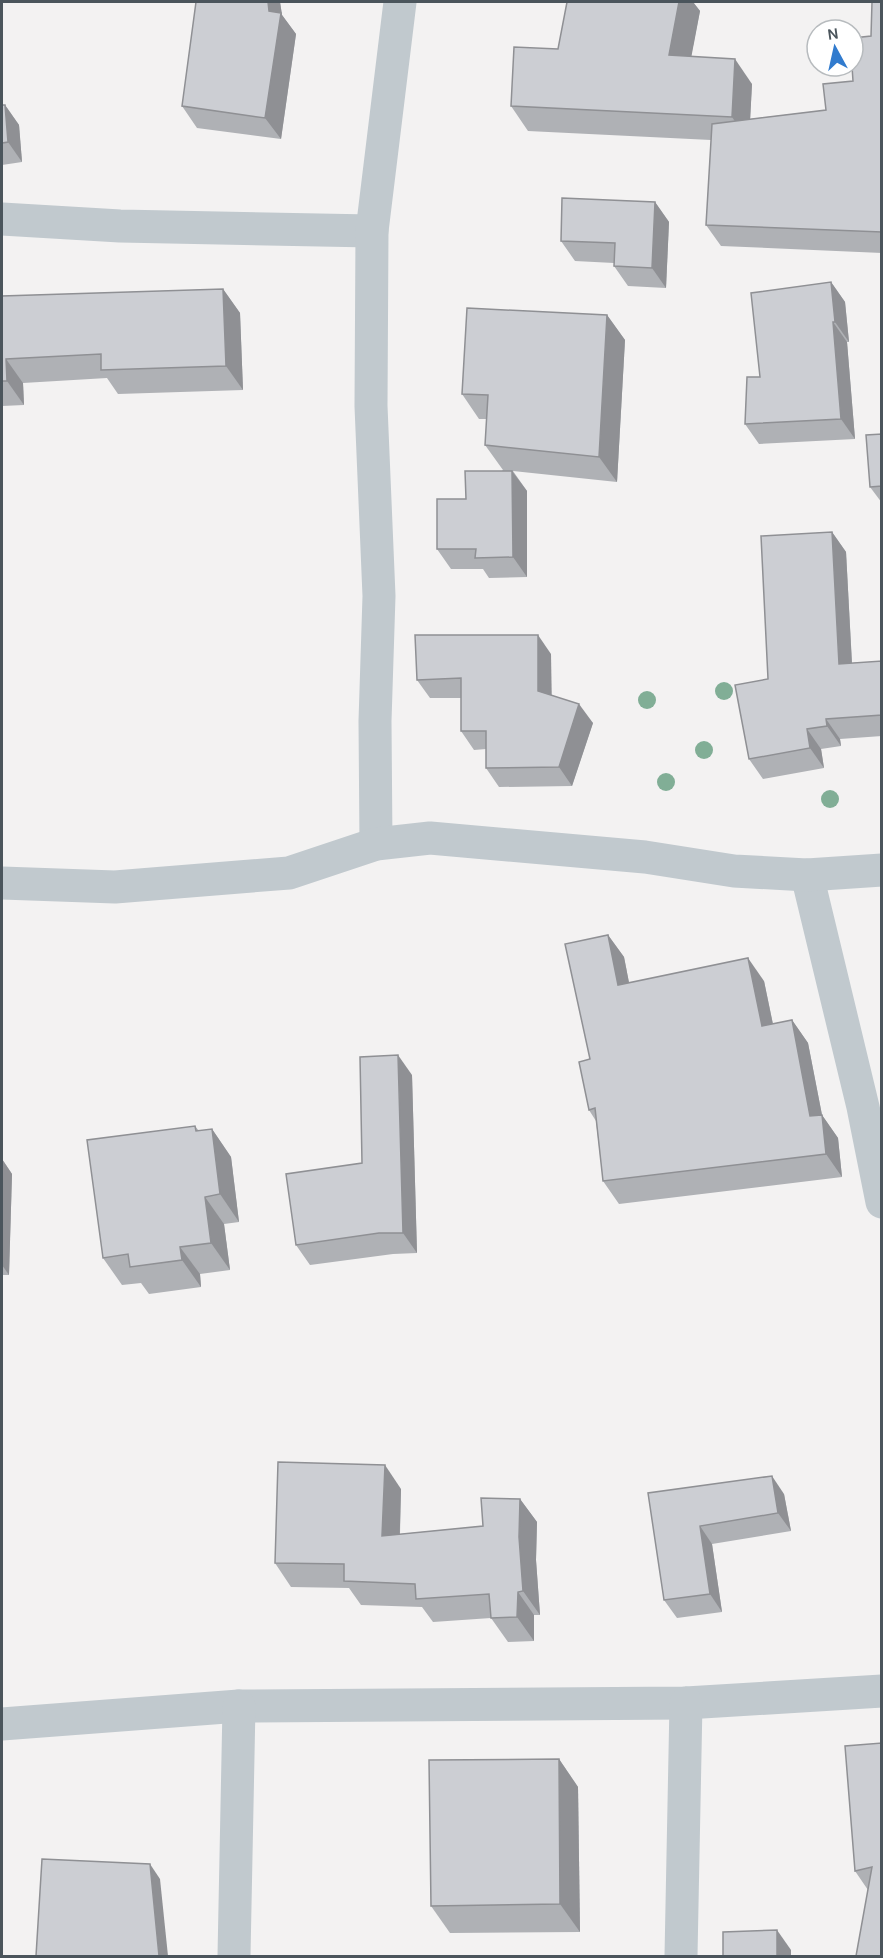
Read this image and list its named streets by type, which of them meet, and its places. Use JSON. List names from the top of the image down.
{
  "north": "top"
}
